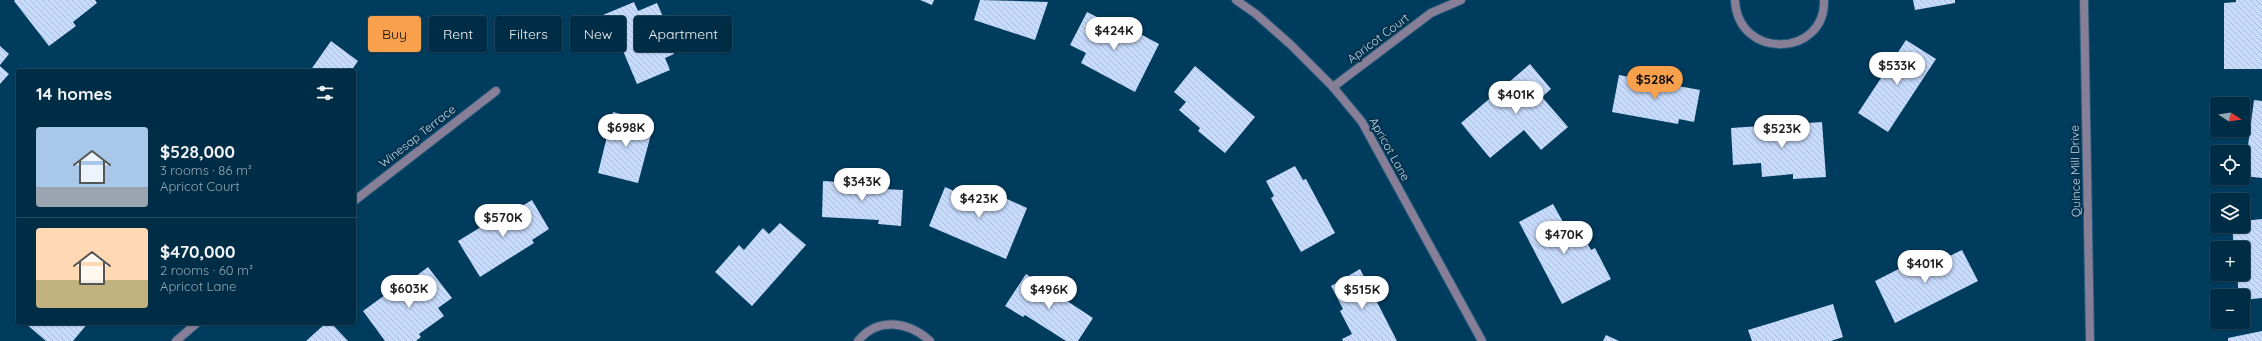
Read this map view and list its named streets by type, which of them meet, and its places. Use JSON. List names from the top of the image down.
{
  "streets": {
    "street": [
      "Apricot Court",
      "Winesap Terrace",
      "Apricot Lane",
      "Quince Mill Drive"
    ]
  },
  "crossings": [
    ["Apricot Court", "Apricot Lane"]
  ],
  "north": "right",
  "page": {
    "chip": [
      "Buy",
      "Rent",
      "Filters",
      "New",
      "Apartment"
    ],
    "price": [
      "$424K",
      "$533K",
      "$528K",
      "$401K",
      "$698K",
      "$523K",
      "$343K",
      "$423K",
      "$570K",
      "$470K",
      "$401K",
      "$603K",
      "$496K",
      "$515K"
    ],
    "heading": "14 homes",
    "map_buttons": ["+", "−"],
    "list": [
      {
        "name": "$528,000",
        "note": "3 rooms · 86 m² · Apricot Court"
      },
      {
        "name": "$470,000",
        "note": "2 rooms · 60 m² · Apricot Lane"
      }
    ]
  }
}
